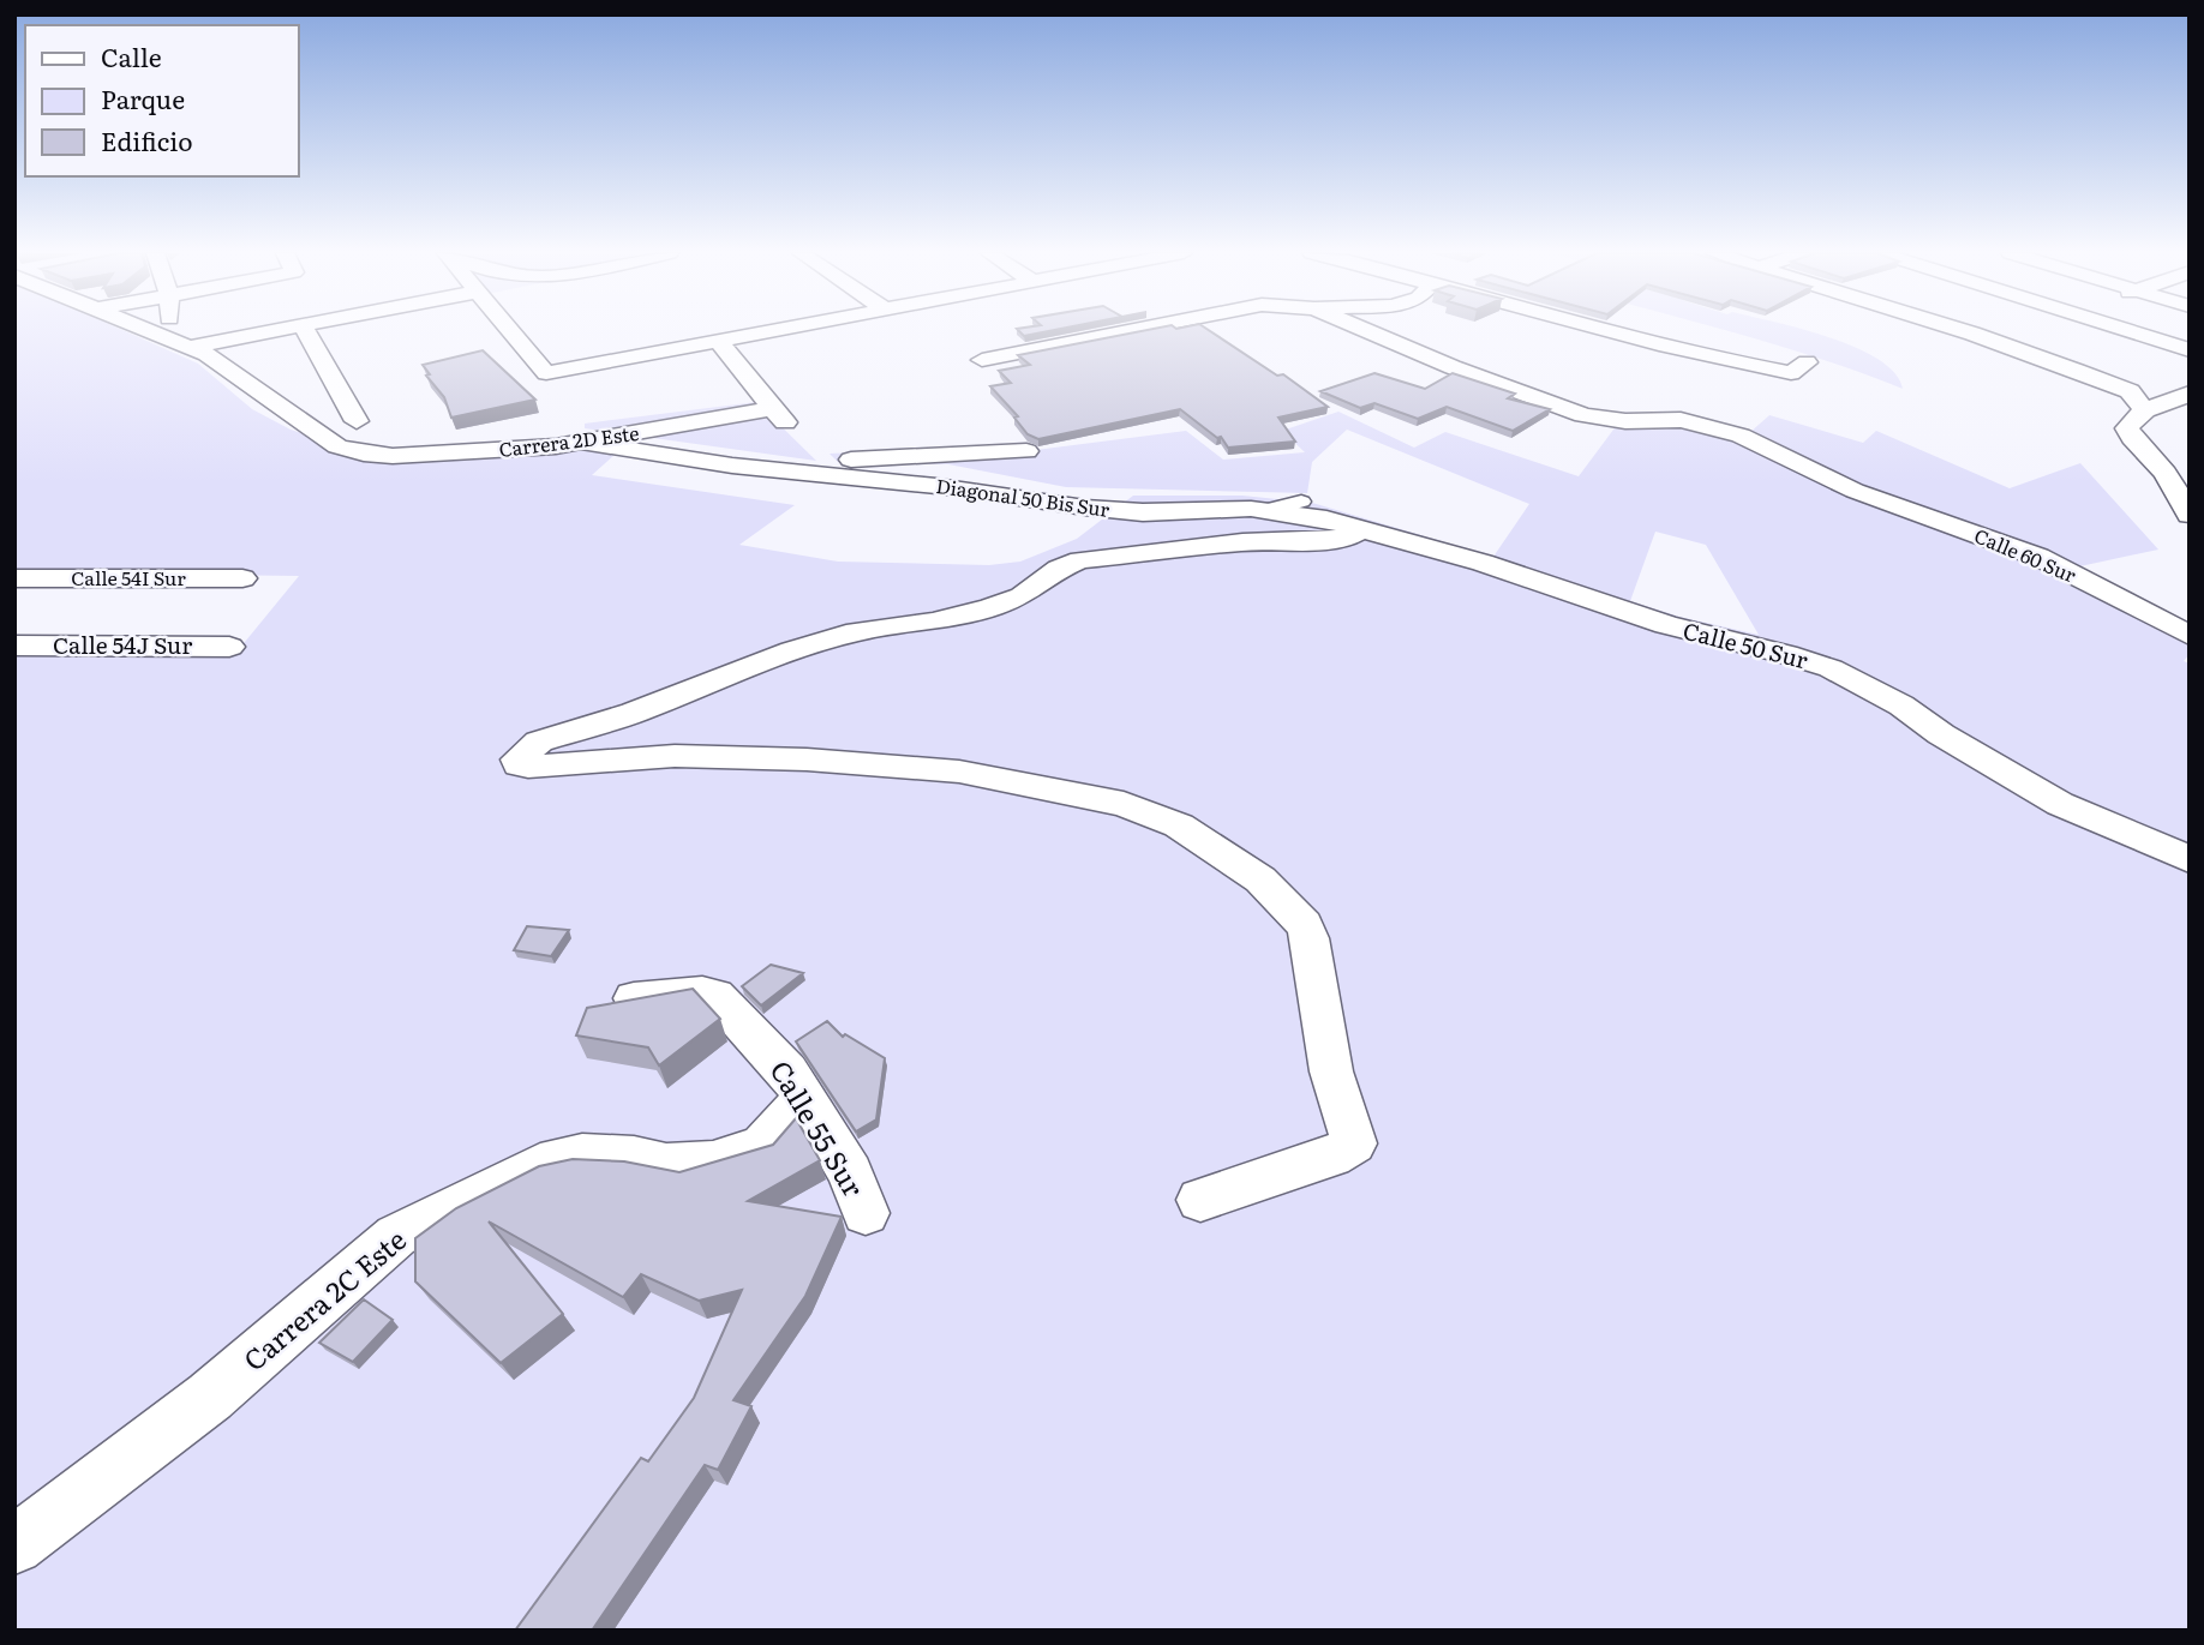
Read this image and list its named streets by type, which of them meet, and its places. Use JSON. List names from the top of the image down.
{
  "streets": {
    "street": [
      "Carrera 2D Este",
      "Diagonal 50 Bis Sur",
      "Calle 60 Sur",
      "Calle 54I Sur",
      "Calle 54J Sur",
      "Calle 50 Sur",
      "Calle 55 Sur",
      "Carrera 2C Este"
    ]
  },
  "crossings": [
    ["Diagonal 50 Bis Sur", "Calle 50 Sur"],
    ["Calle 55 Sur", "Carrera 2C Este"]
  ],
  "legend": ["Calle", "Parque", "Edificio"]
}
